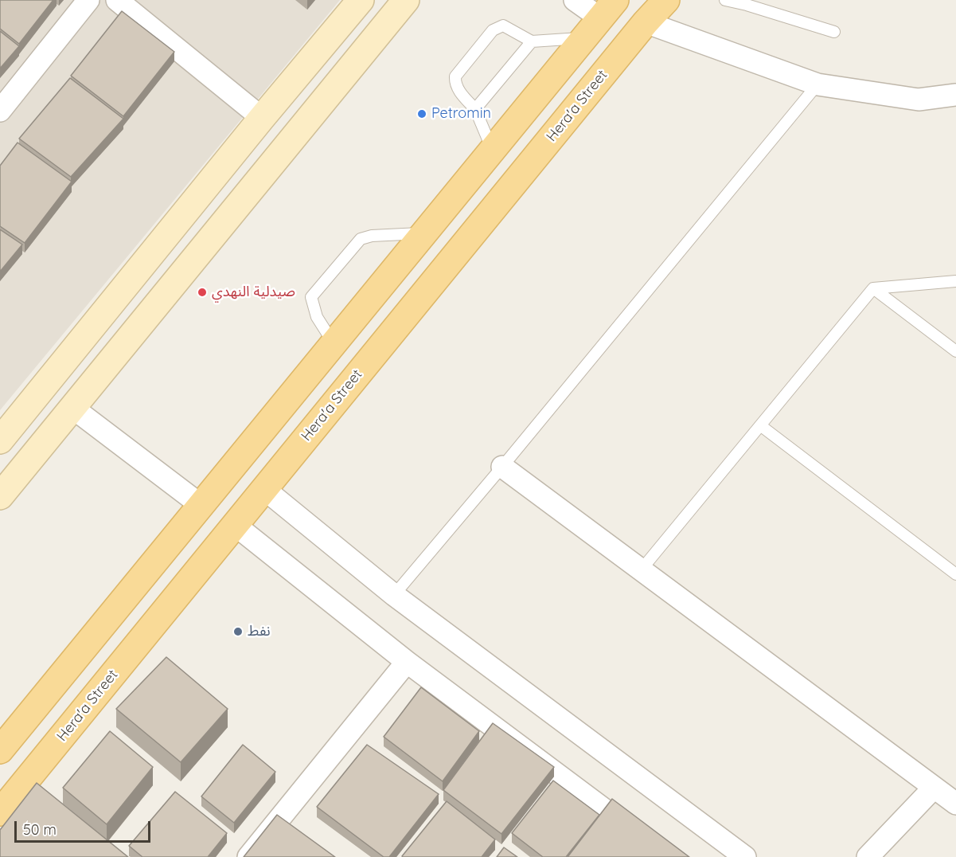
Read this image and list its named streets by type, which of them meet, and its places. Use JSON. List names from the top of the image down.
{
  "streets": {
    "main road": ["Hera'a Street"]
  },
  "places": ["Petromin", "صيدلية النهدي", "نفط"],
  "scale_bar": "50 m"
}
